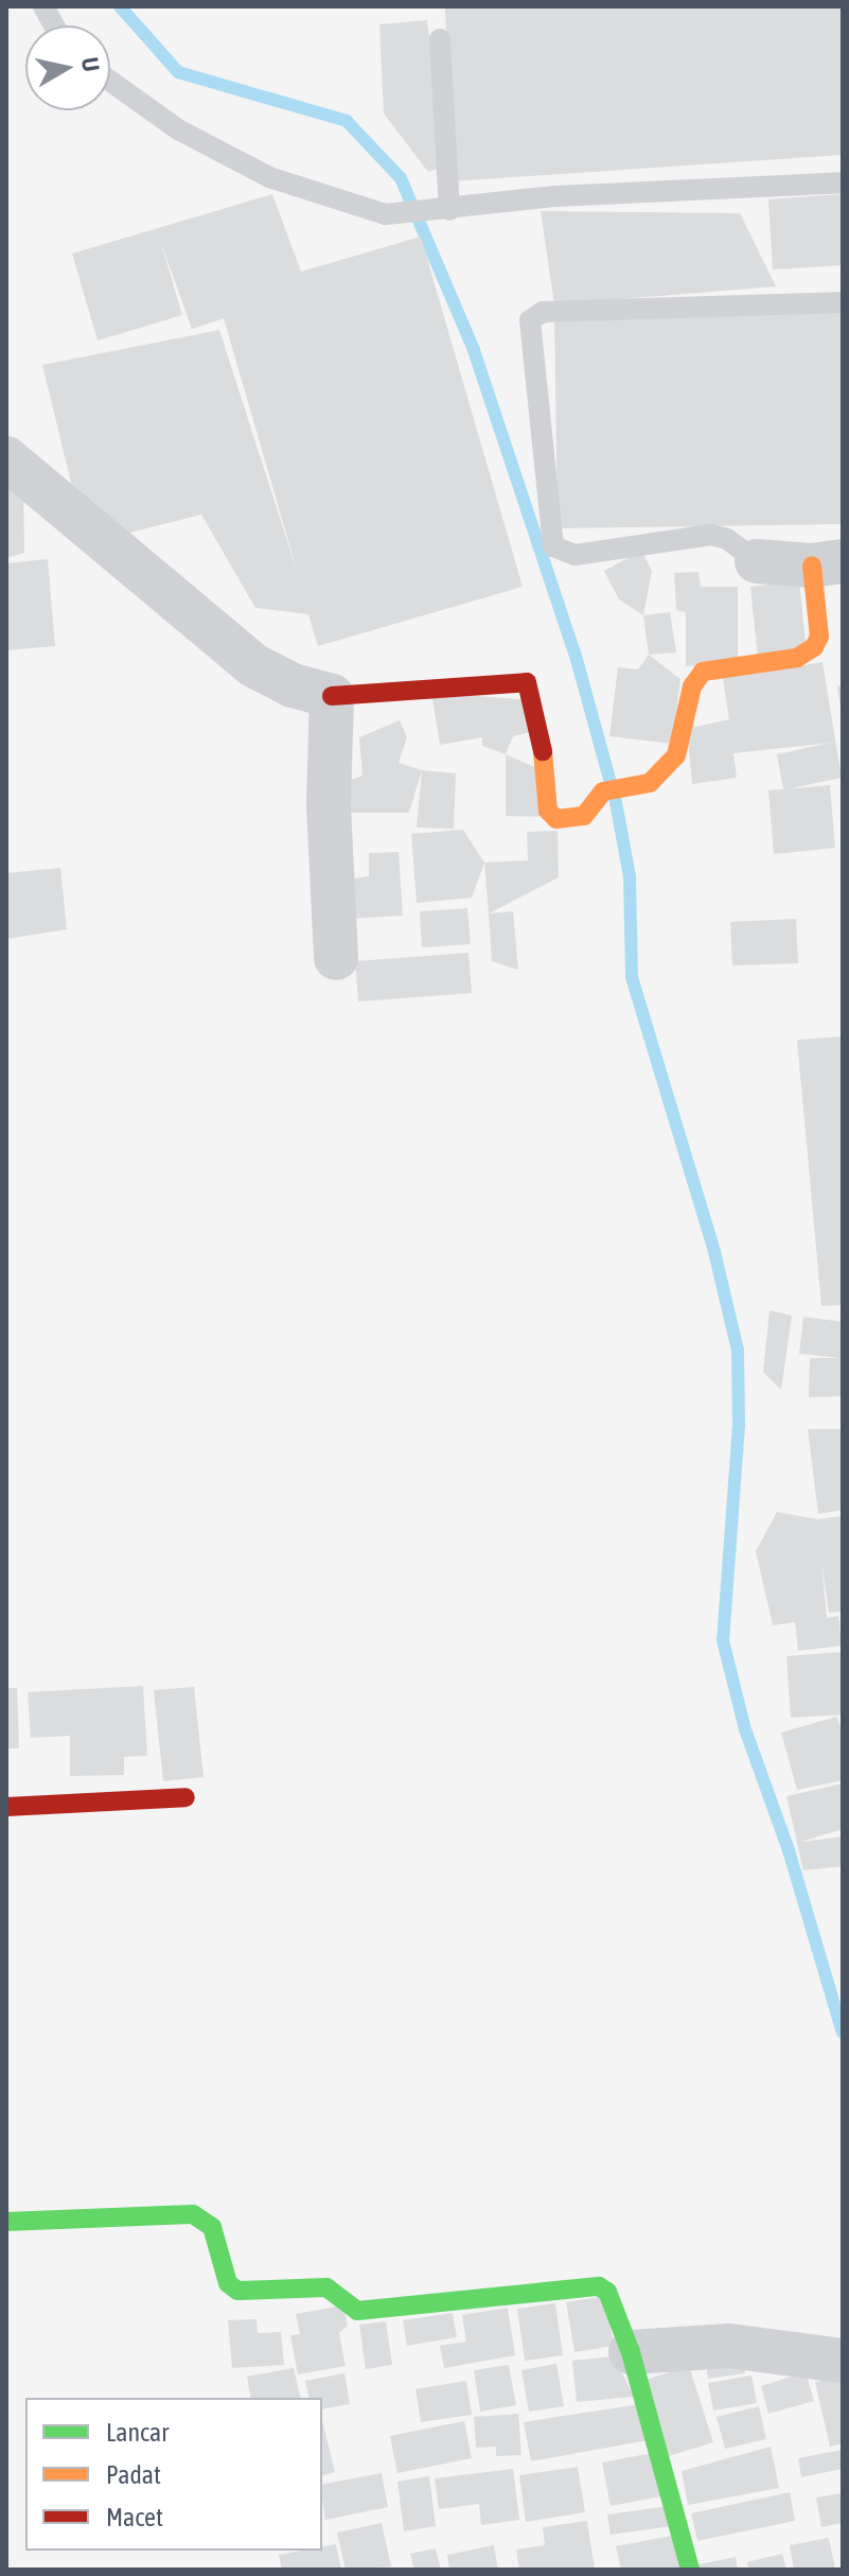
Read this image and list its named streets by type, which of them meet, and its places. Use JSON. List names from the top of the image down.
{
  "legend": ["Lancar", "Padat", "Macet"],
  "north": "right"
}
